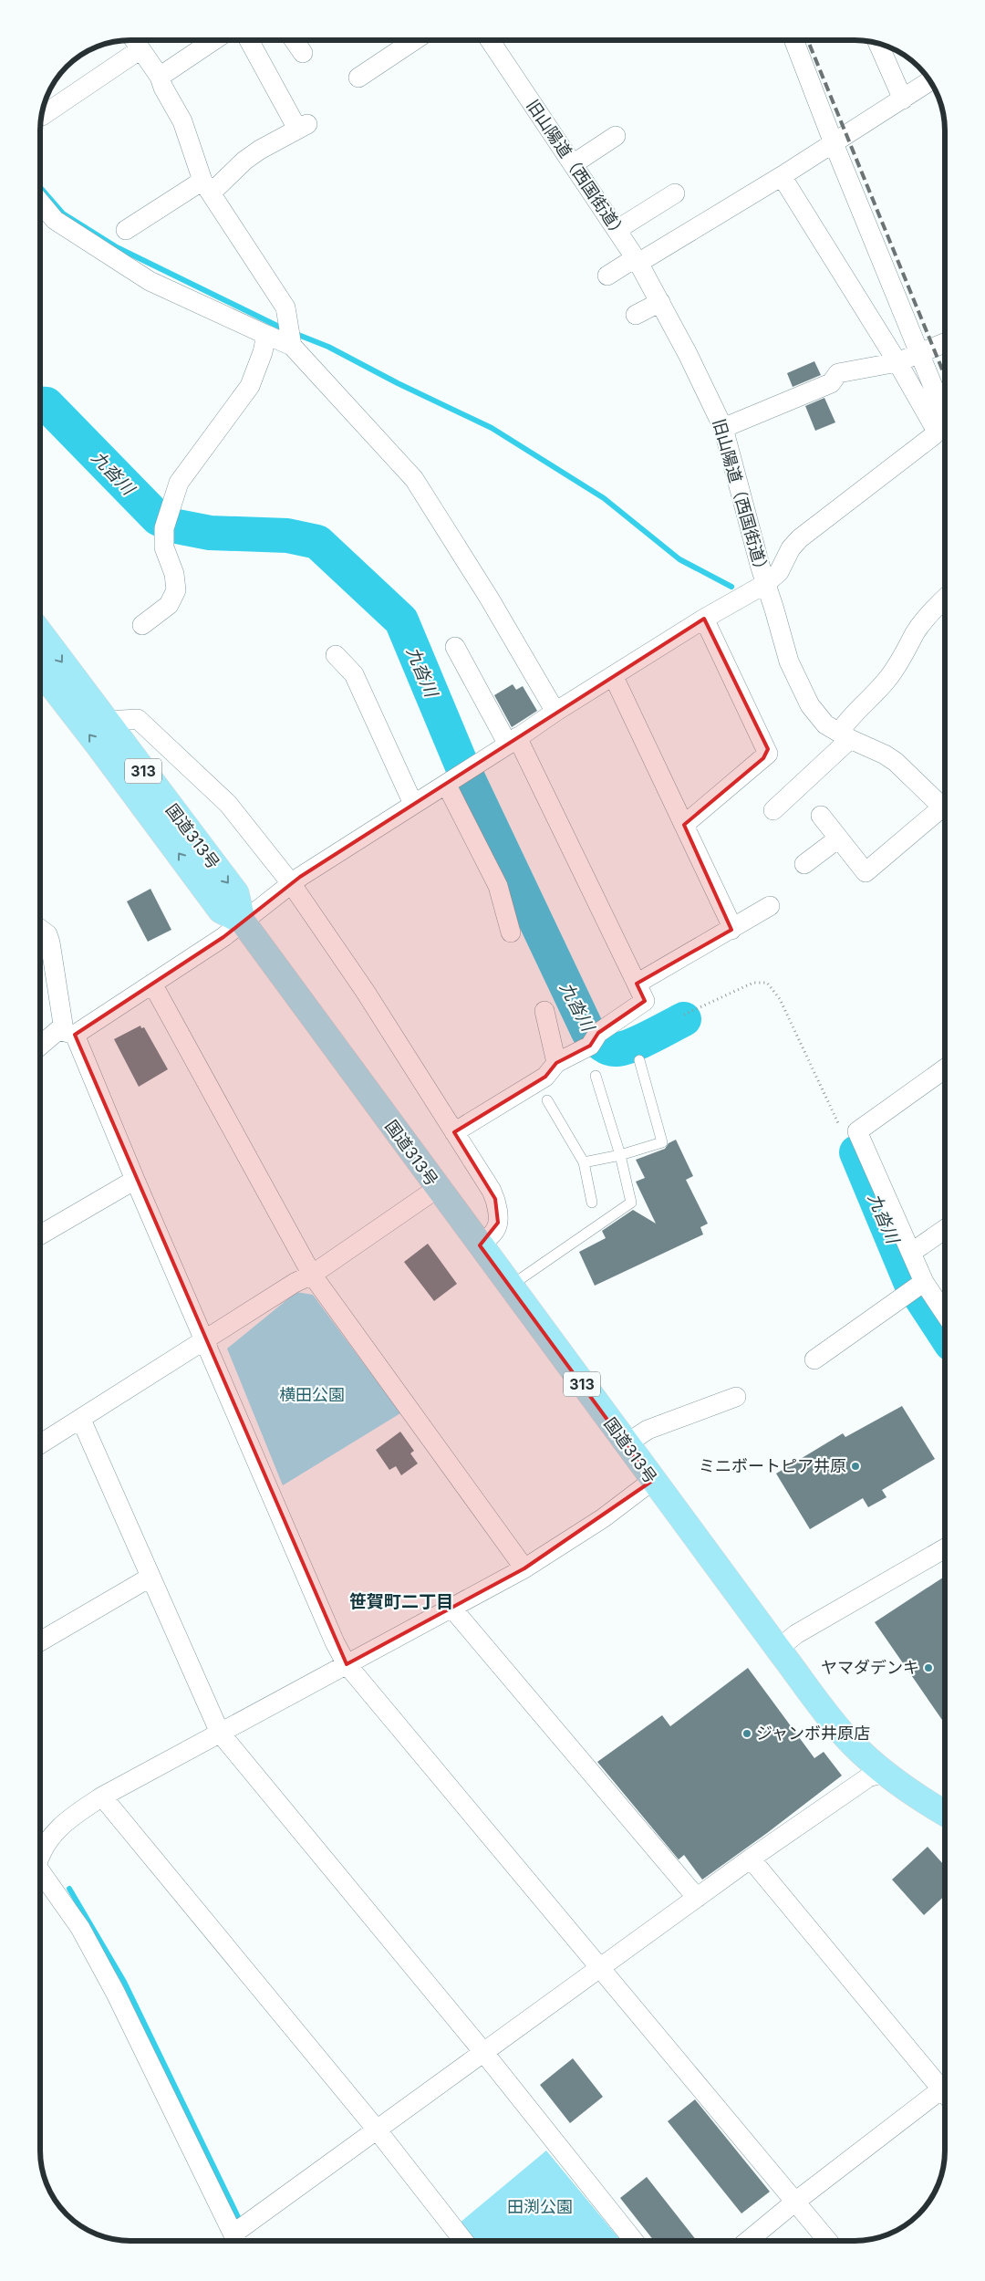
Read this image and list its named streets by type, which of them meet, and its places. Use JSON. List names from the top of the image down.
{
  "streets": {
    "highway": ["313", "国道313号"],
    "street": ["旧山陽道（西国街道）"]
  },
  "districts": ["笹賀町二丁目"],
  "water": ["九沓川"],
  "parks": ["横田公園", "田渕公園"],
  "places": ["ミニボートピア井原", "ヤマダデンキ", "ジャンボ井原店"]
}
